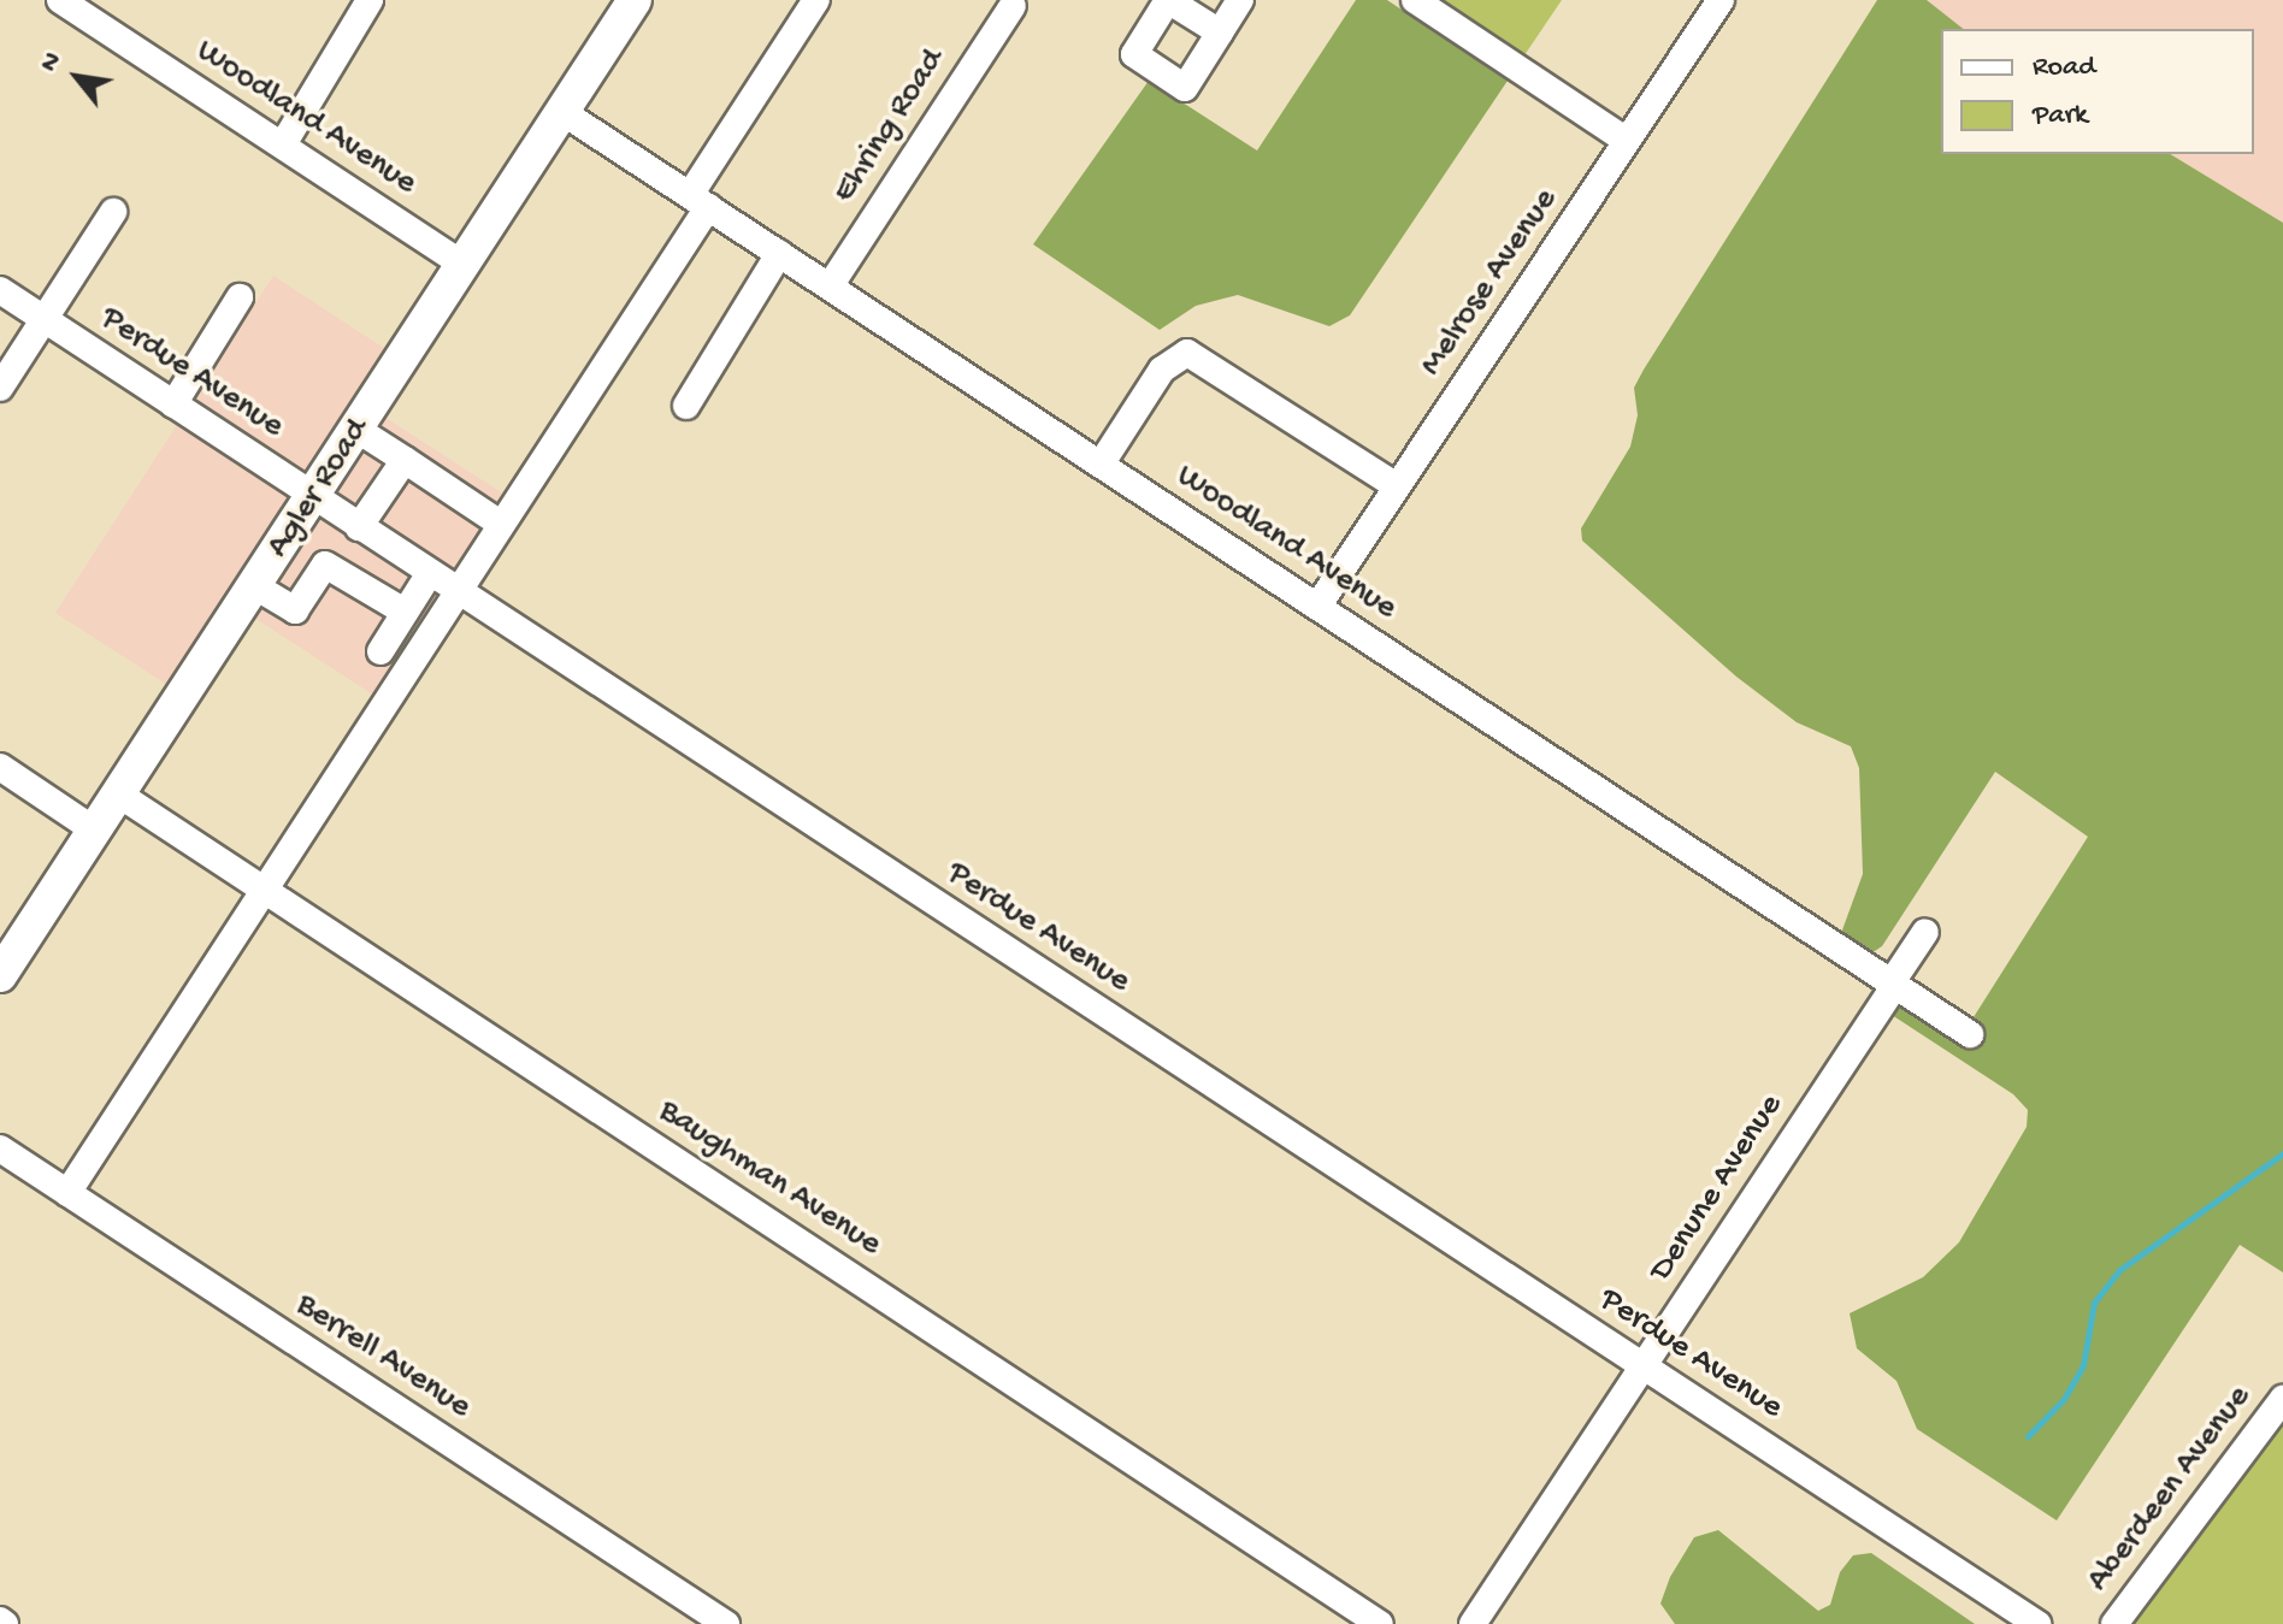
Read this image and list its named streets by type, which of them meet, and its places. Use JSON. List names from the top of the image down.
{
  "streets": {
    "main road": ["Agler Road"],
    "street": [
      "Woodland Avenue",
      "Ehring Road",
      "Melrose Avenue",
      "Perdue Avenue",
      "Baughman Avenue",
      "Denune Avenue",
      "Berrell Avenue",
      "Aberdeen Avenue"
    ]
  },
  "crossings": [
    ["Woodland Avenue", "Ehring Road"],
    ["Woodland Avenue", "Melrose Avenue"],
    ["Woodland Avenue", "Agler Road"],
    ["Woodland Avenue", "Denune Avenue"],
    ["Perdue Avenue", "Agler Road"],
    ["Perdue Avenue", "Denune Avenue"],
    ["Agler Road", "Baughman Avenue"]
  ],
  "legend": ["Road", "Park"],
  "north": "top left"
}
